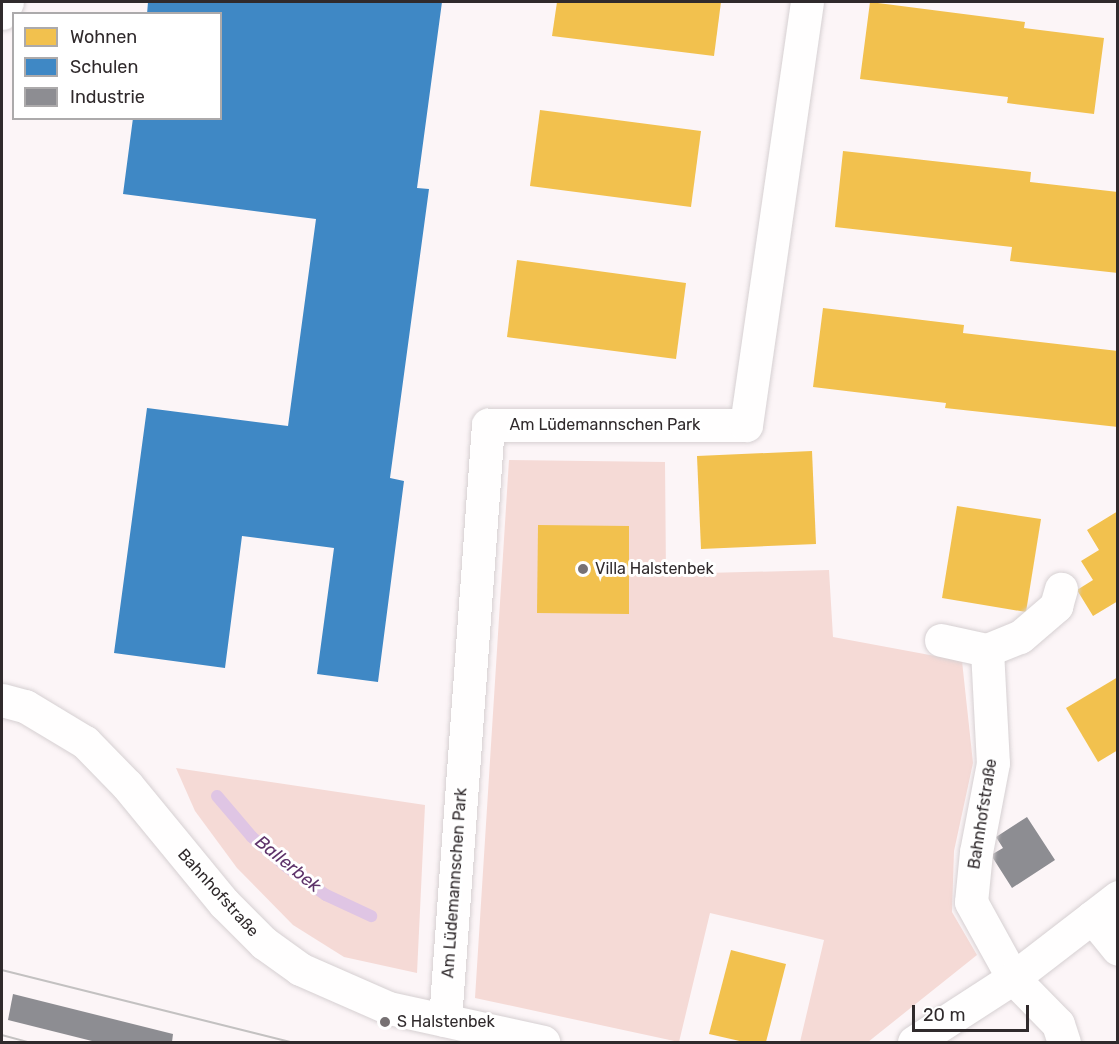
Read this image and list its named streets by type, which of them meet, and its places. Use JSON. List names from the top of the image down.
{
  "streets": {
    "street": ["Am Lüdemannschen Park", "Bahnhofstraße"]
  },
  "crossings": [
    ["Am Lüdemannschen Park", "Bahnhofstraße"]
  ],
  "water": ["Ballerbek"],
  "places": ["Villa Halstenbek", "S Halstenbek"],
  "legend": ["Wohnen", "Schulen", "Industrie"],
  "scale_bar": "20 m"
}
